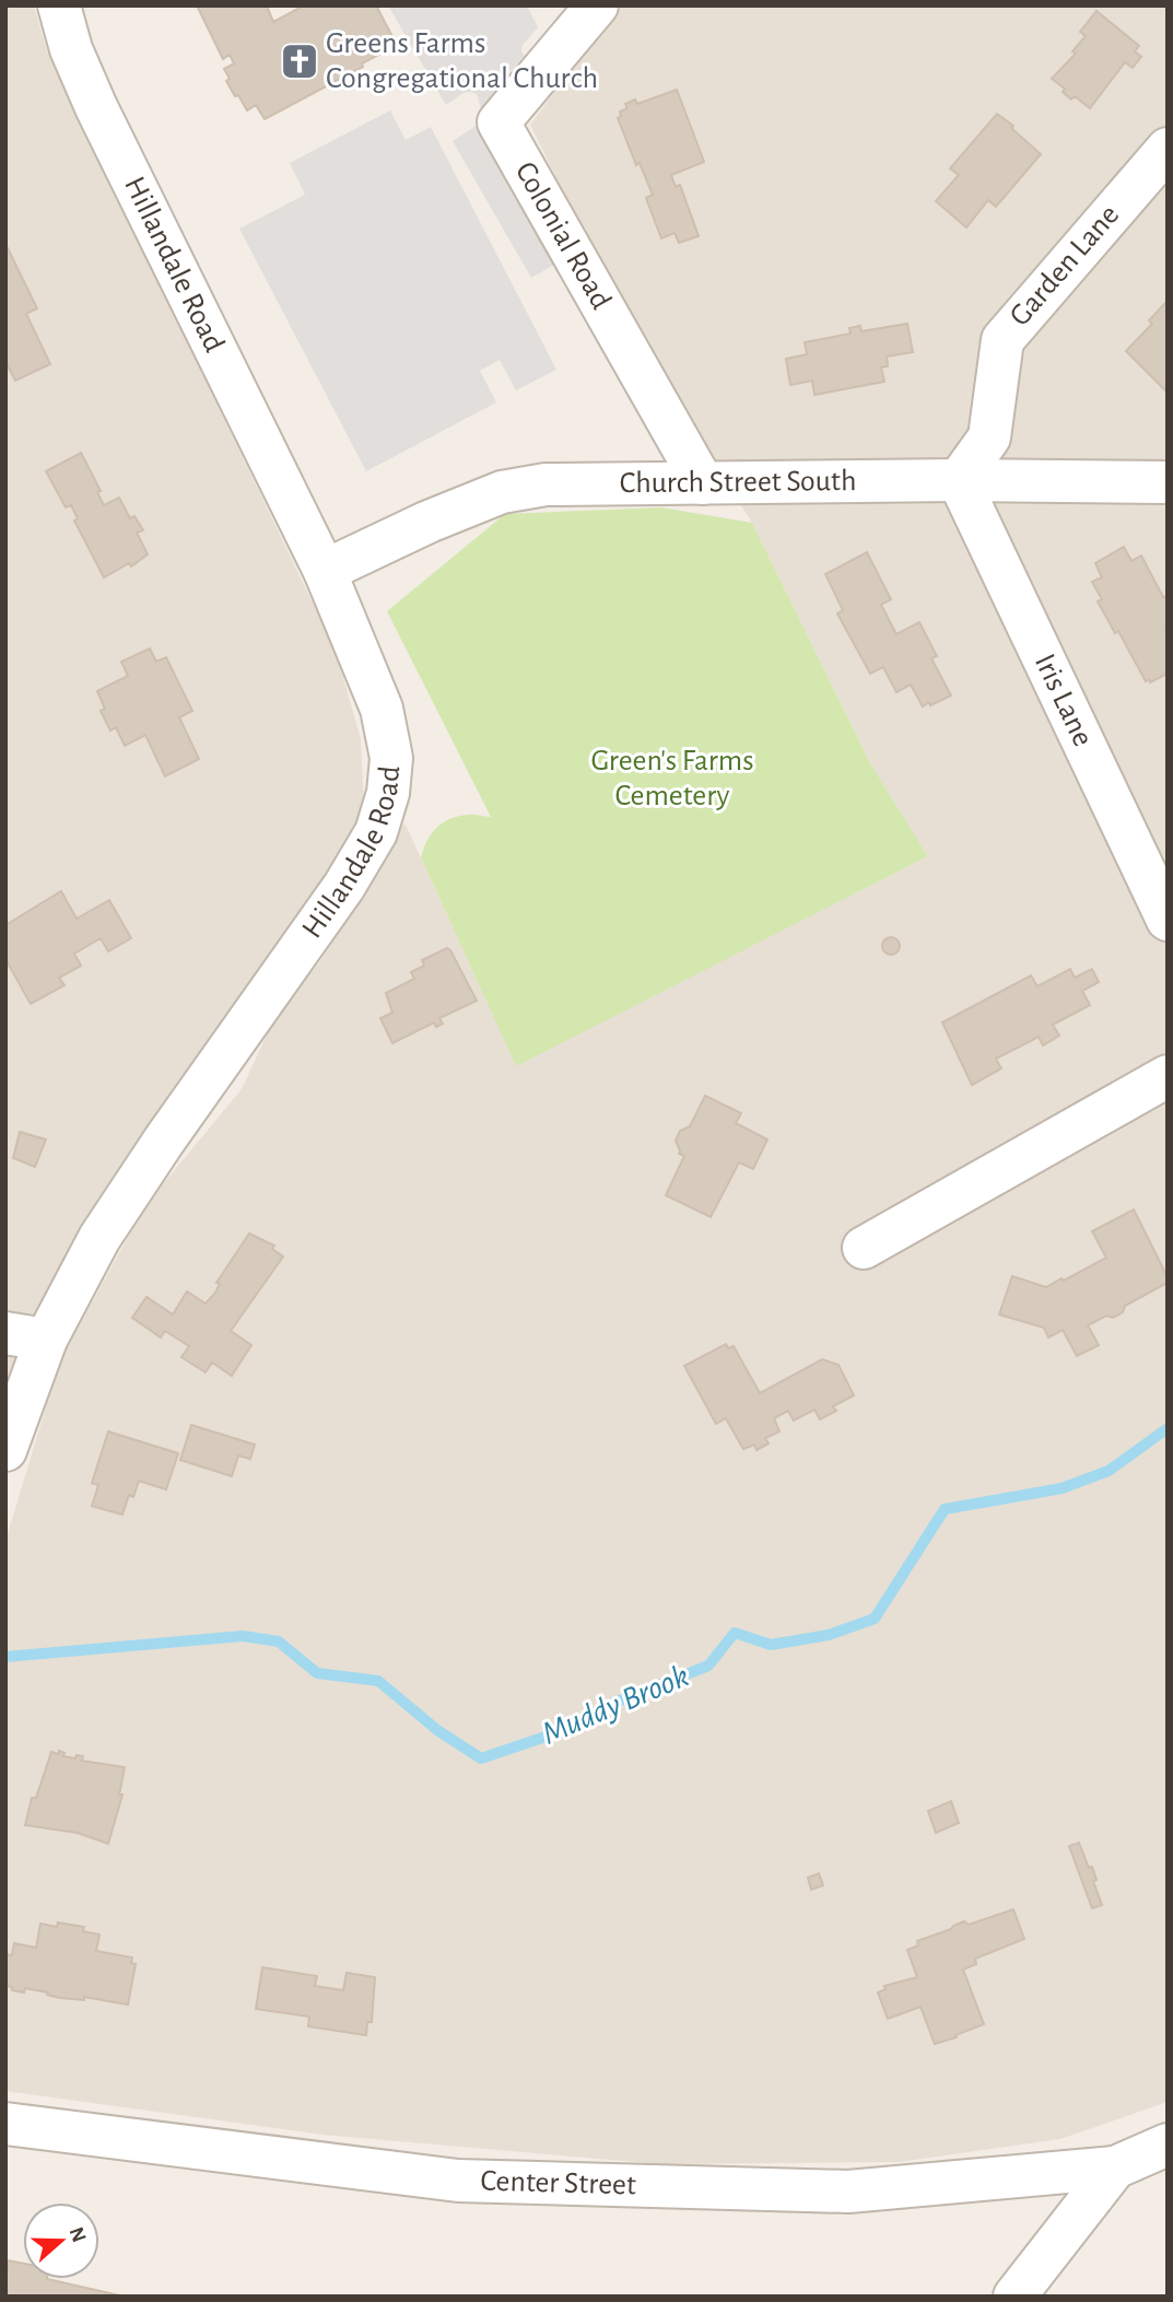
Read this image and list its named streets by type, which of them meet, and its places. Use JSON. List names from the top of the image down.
{
  "streets": {
    "street": [
      "Colonial Road",
      "Hillandale Road",
      "Garden Lane",
      "Church Street South",
      "Iris Lane",
      "Center Street"
    ]
  },
  "crossings": [
    ["Colonial Road", "Church Street South"],
    ["Hillandale Road", "Church Street South"],
    ["Garden Lane", "Church Street South"],
    ["Garden Lane", "Iris Lane"],
    ["Church Street South", "Iris Lane"]
  ],
  "water": ["Muddy Brook"],
  "parks": ["Green's Farms Cemetery"],
  "places": {
    "church": ["Greens Farms Congregational Church"]
  },
  "north": "right"
}
